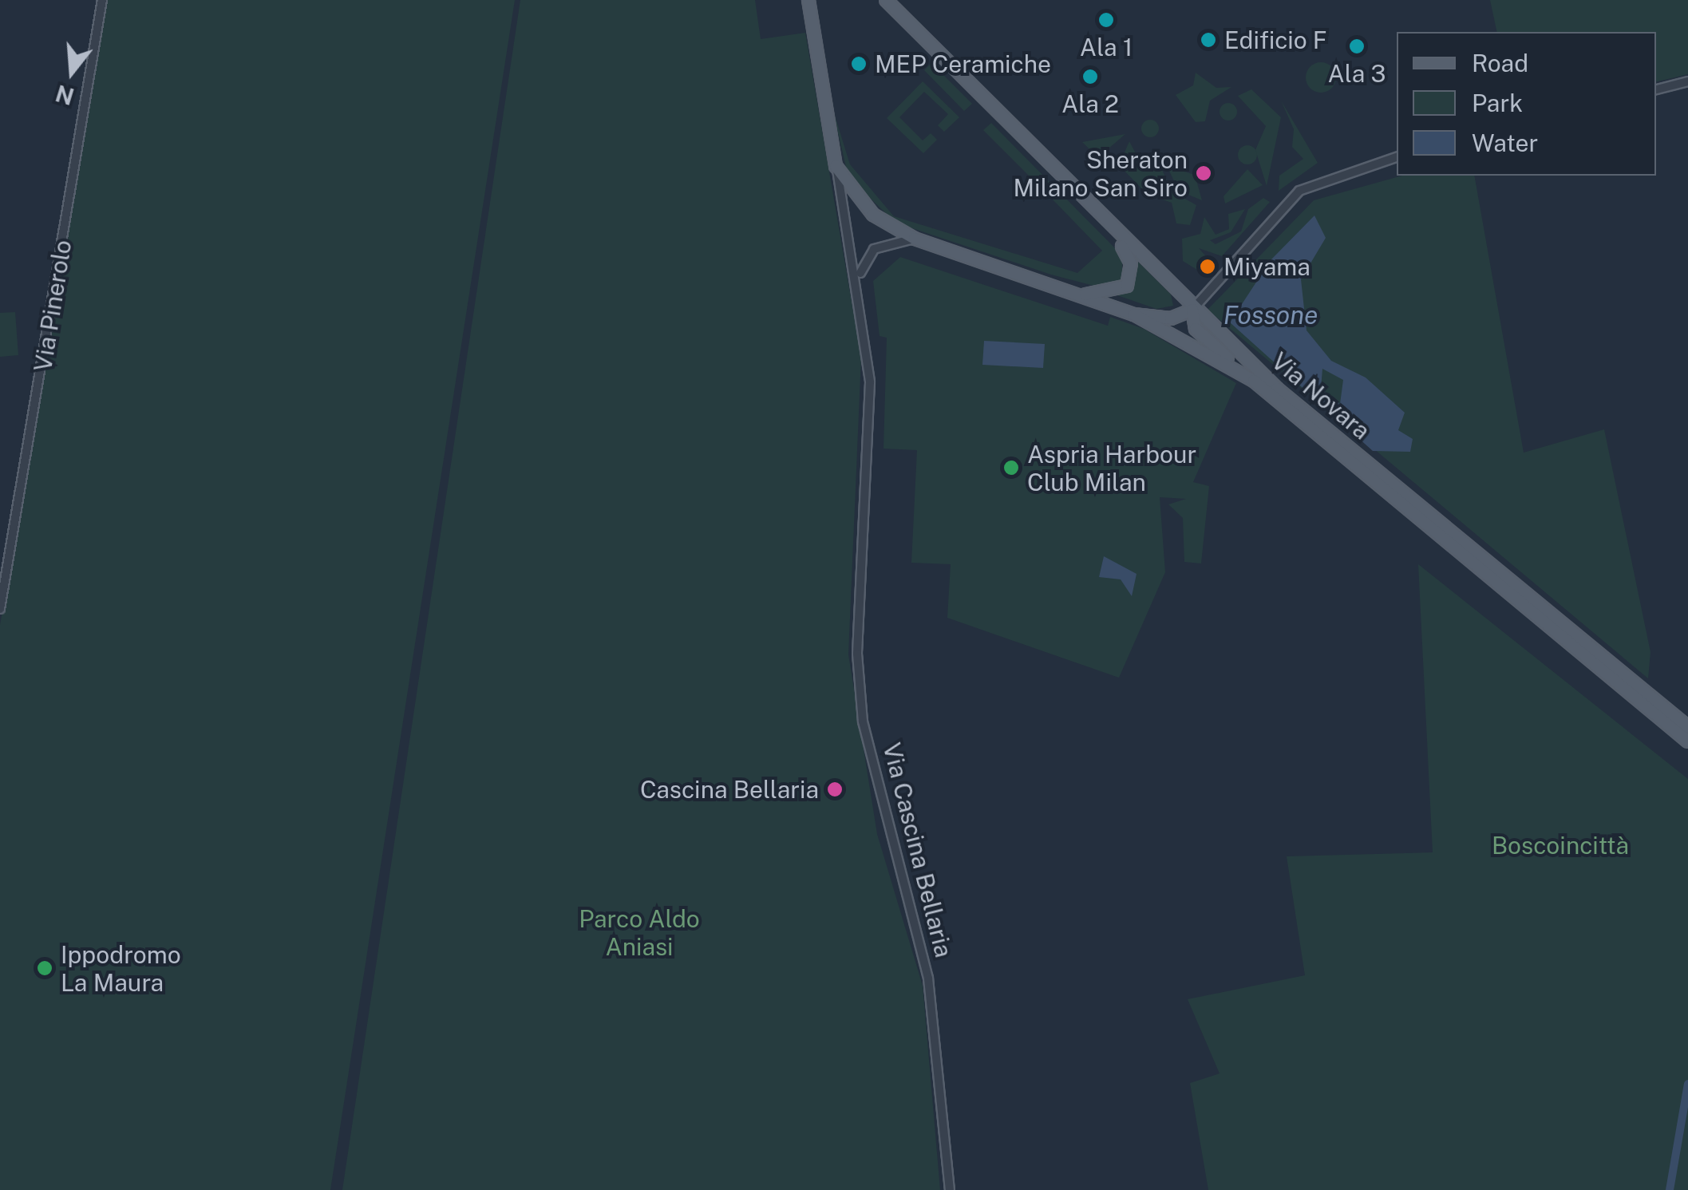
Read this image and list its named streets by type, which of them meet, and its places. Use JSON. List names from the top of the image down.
{
  "streets": {
    "main road": ["Via Novara", "Via Cascina Bellaria"],
    "street": ["Via Pinerolo"]
  },
  "crossings": [
    ["Via Novara", "Via Cascina Bellaria"]
  ],
  "water": ["Fossone"],
  "parks": ["Boscoincittà", "Parco Aldo Aniasi"],
  "places": [
    "Ala 1",
    "Edificio F",
    "Ala 3",
    "MEP Ceramiche",
    "Ala 2",
    "Sheraton Milano San Siro",
    "Miyama",
    "Aspria Harbour Club Milan",
    "Cascina Bellaria",
    "Ippodromo La Maura"
  ],
  "legend": ["Road", "Park", "Water"],
  "north": "bottom"
}
